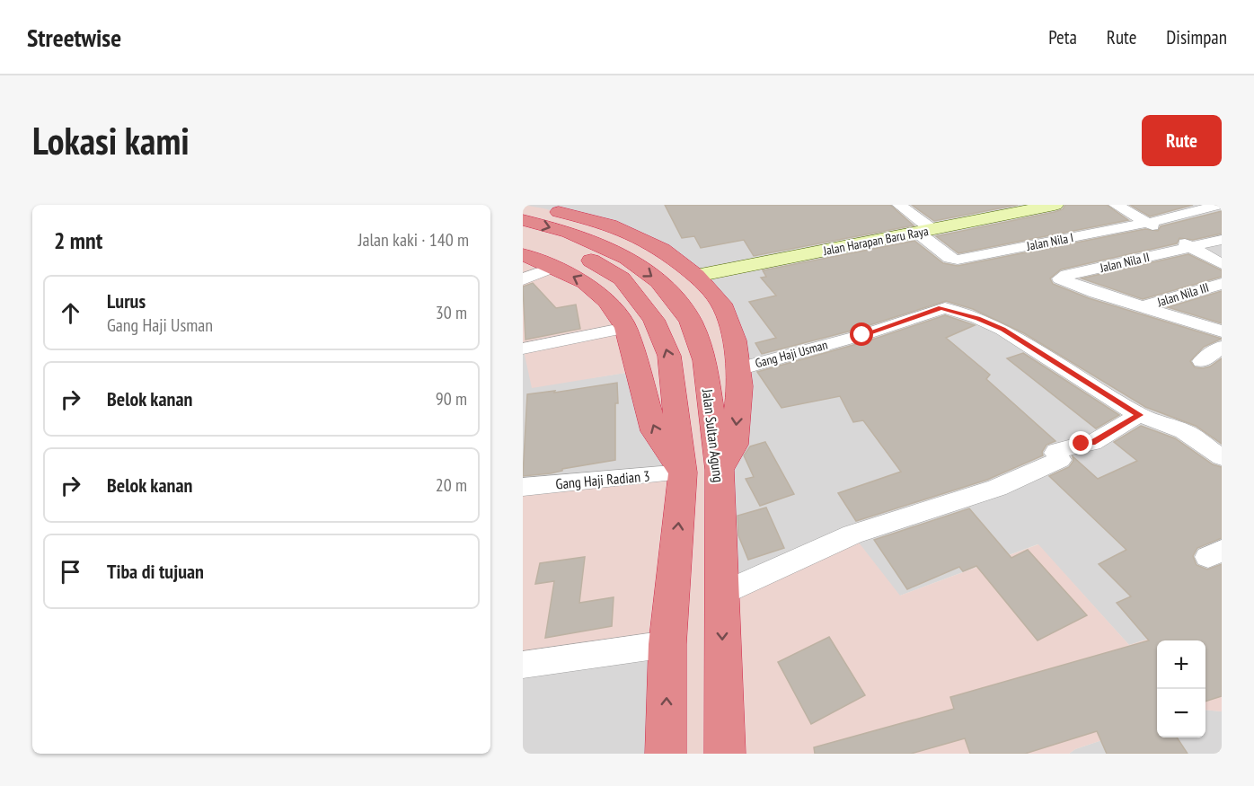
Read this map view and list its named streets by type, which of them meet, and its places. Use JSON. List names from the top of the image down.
{
  "streets": {
    "highway": ["Jalan Sultan Agung"],
    "street": [
      "Jalan Harapan Baru Raya",
      "Jalan Nila I",
      "Jalan Nila II",
      "Jalan Nila III",
      "Gang Haji Usman",
      "Gang Haji Radian 3"
    ]
  },
  "crossings": [
    ["Jalan Harapan Baru Raya", "Jalan Nila I"],
    ["Jalan Nila II", "Jalan Nila III"],
    ["Jalan Sultan Agung", "Gang Haji Radian 3"]
  ],
  "page": {
    "header": "Streetwise",
    "nav": ["Peta", "Rute", "Disimpan"],
    "buttons": "Rute",
    "title": "Lokasi kami",
    "heading": ["2 mnt", "Jalan kaki · 140 m"],
    "list": [
      ["Lurus", "Gang Haji Usman", "30 m"],
      ["Belok kanan", "90 m"],
      ["Belok kanan", "20 m"],
      "Tiba di tujuan"
    ],
    "map_buttons": ["+", "−"]
  }
}
